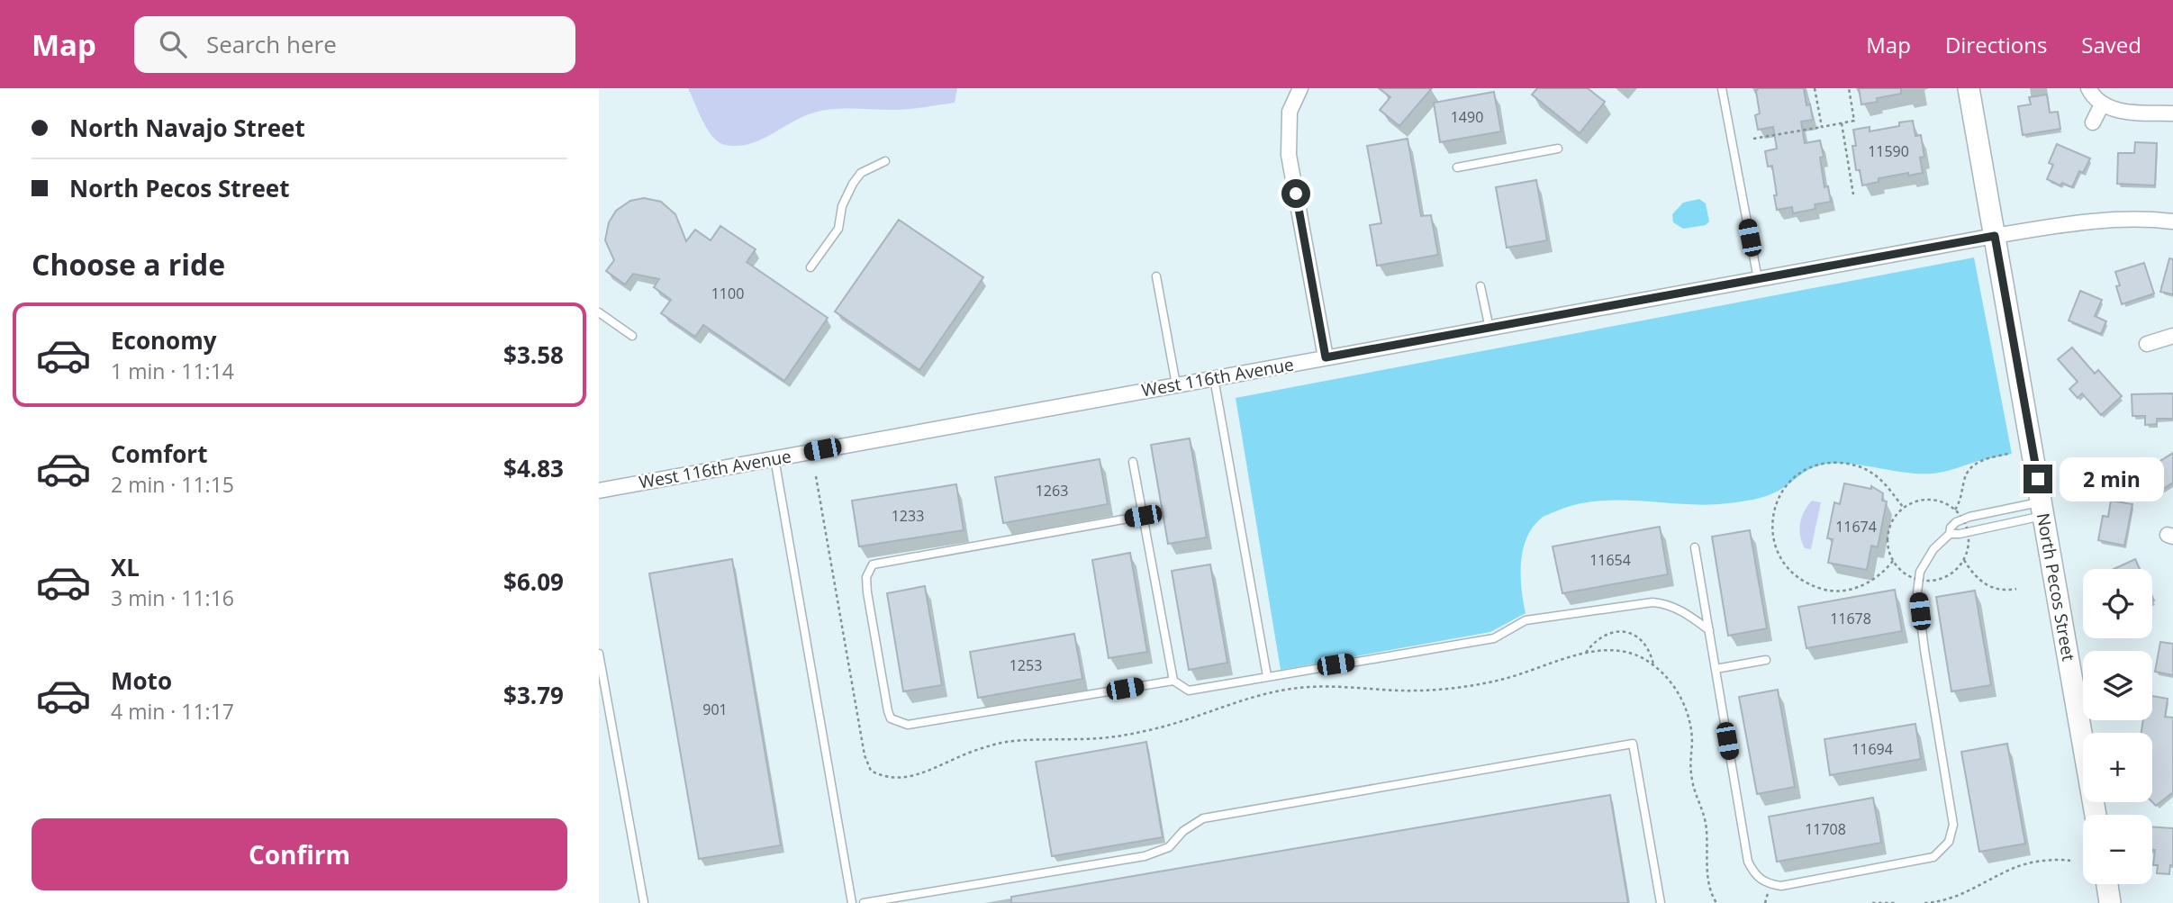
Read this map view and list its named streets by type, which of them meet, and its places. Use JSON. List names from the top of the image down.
{
  "streets": {
    "street": ["West 116th Avenue", "North Pecos Street"]
  },
  "crossings": [
    ["West 116th Avenue", "North Pecos Street"]
  ],
  "house_numbers": [
    "1490",
    "11590",
    "1100",
    "1263",
    "1233",
    "11674",
    "11654",
    "11678",
    "1253",
    "901",
    "11694",
    "11708"
  ],
  "page": {
    "header": "Map",
    "search": "Search here",
    "nav": ["Map", "Directions", "Saved"],
    "banner": ["North Navajo Street", "North Pecos Street"],
    "heading": "Choose a ride",
    "list": [
      {
        "name": "Economy",
        "note": "1 min · 11:14",
        "value": "$3.58"
      },
      {
        "name": "Comfort",
        "note": "2 min · 11:15",
        "value": "$4.83"
      },
      {
        "name": "XL",
        "note": "3 min · 11:16",
        "value": "$6.09"
      },
      {
        "name": "Moto",
        "note": "4 min · 11:17",
        "value": "$3.79"
      }
    ],
    "bubble": "2 min",
    "map_buttons": ["+", "−"],
    "buttons": "Confirm"
  }
}
